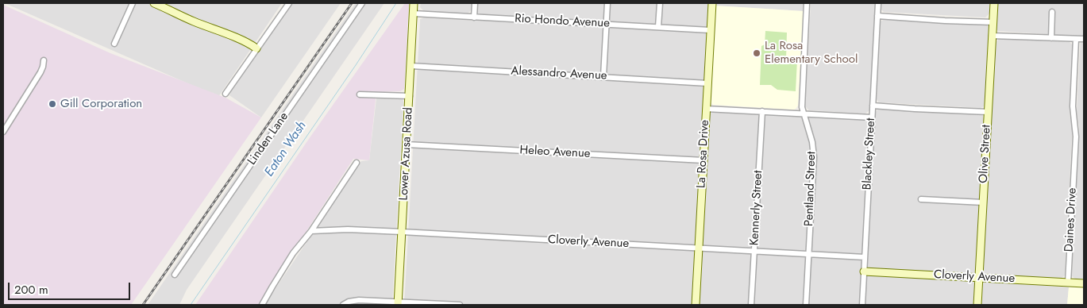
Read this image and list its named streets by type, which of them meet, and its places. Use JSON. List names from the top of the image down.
{
  "streets": {
    "street": [
      "Rio Hondo Avenue",
      "Alessandro Avenue",
      "Linden Lane",
      "Heleo Avenue",
      "Lower Azusa Road",
      "La Rosa Drive",
      "Blackley Street",
      "Olive Street",
      "Pentland Street",
      "Kennerly Street",
      "Daines Drive",
      "Cloverly Avenue"
    ]
  },
  "crossings": [
    ["Rio Hondo Avenue", "Lower Azusa Road"],
    ["Rio Hondo Avenue", "La Rosa Drive"],
    ["Alessandro Avenue", "Lower Azusa Road"],
    ["Alessandro Avenue", "La Rosa Drive"],
    ["Heleo Avenue", "Lower Azusa Road"],
    ["Heleo Avenue", "La Rosa Drive"],
    ["Lower Azusa Road", "Cloverly Avenue"],
    ["La Rosa Drive", "Cloverly Avenue"],
    ["Blackley Street", "Cloverly Avenue"],
    ["Olive Street", "Cloverly Avenue"],
    ["Pentland Street", "Cloverly Avenue"],
    ["Kennerly Street", "Cloverly Avenue"],
    ["Daines Drive", "Cloverly Avenue"]
  ],
  "water": ["Eaton Wash"],
  "places": ["La Rosa Elementary School", "Gill Corporation"],
  "scale_bar": "200 m"
}
